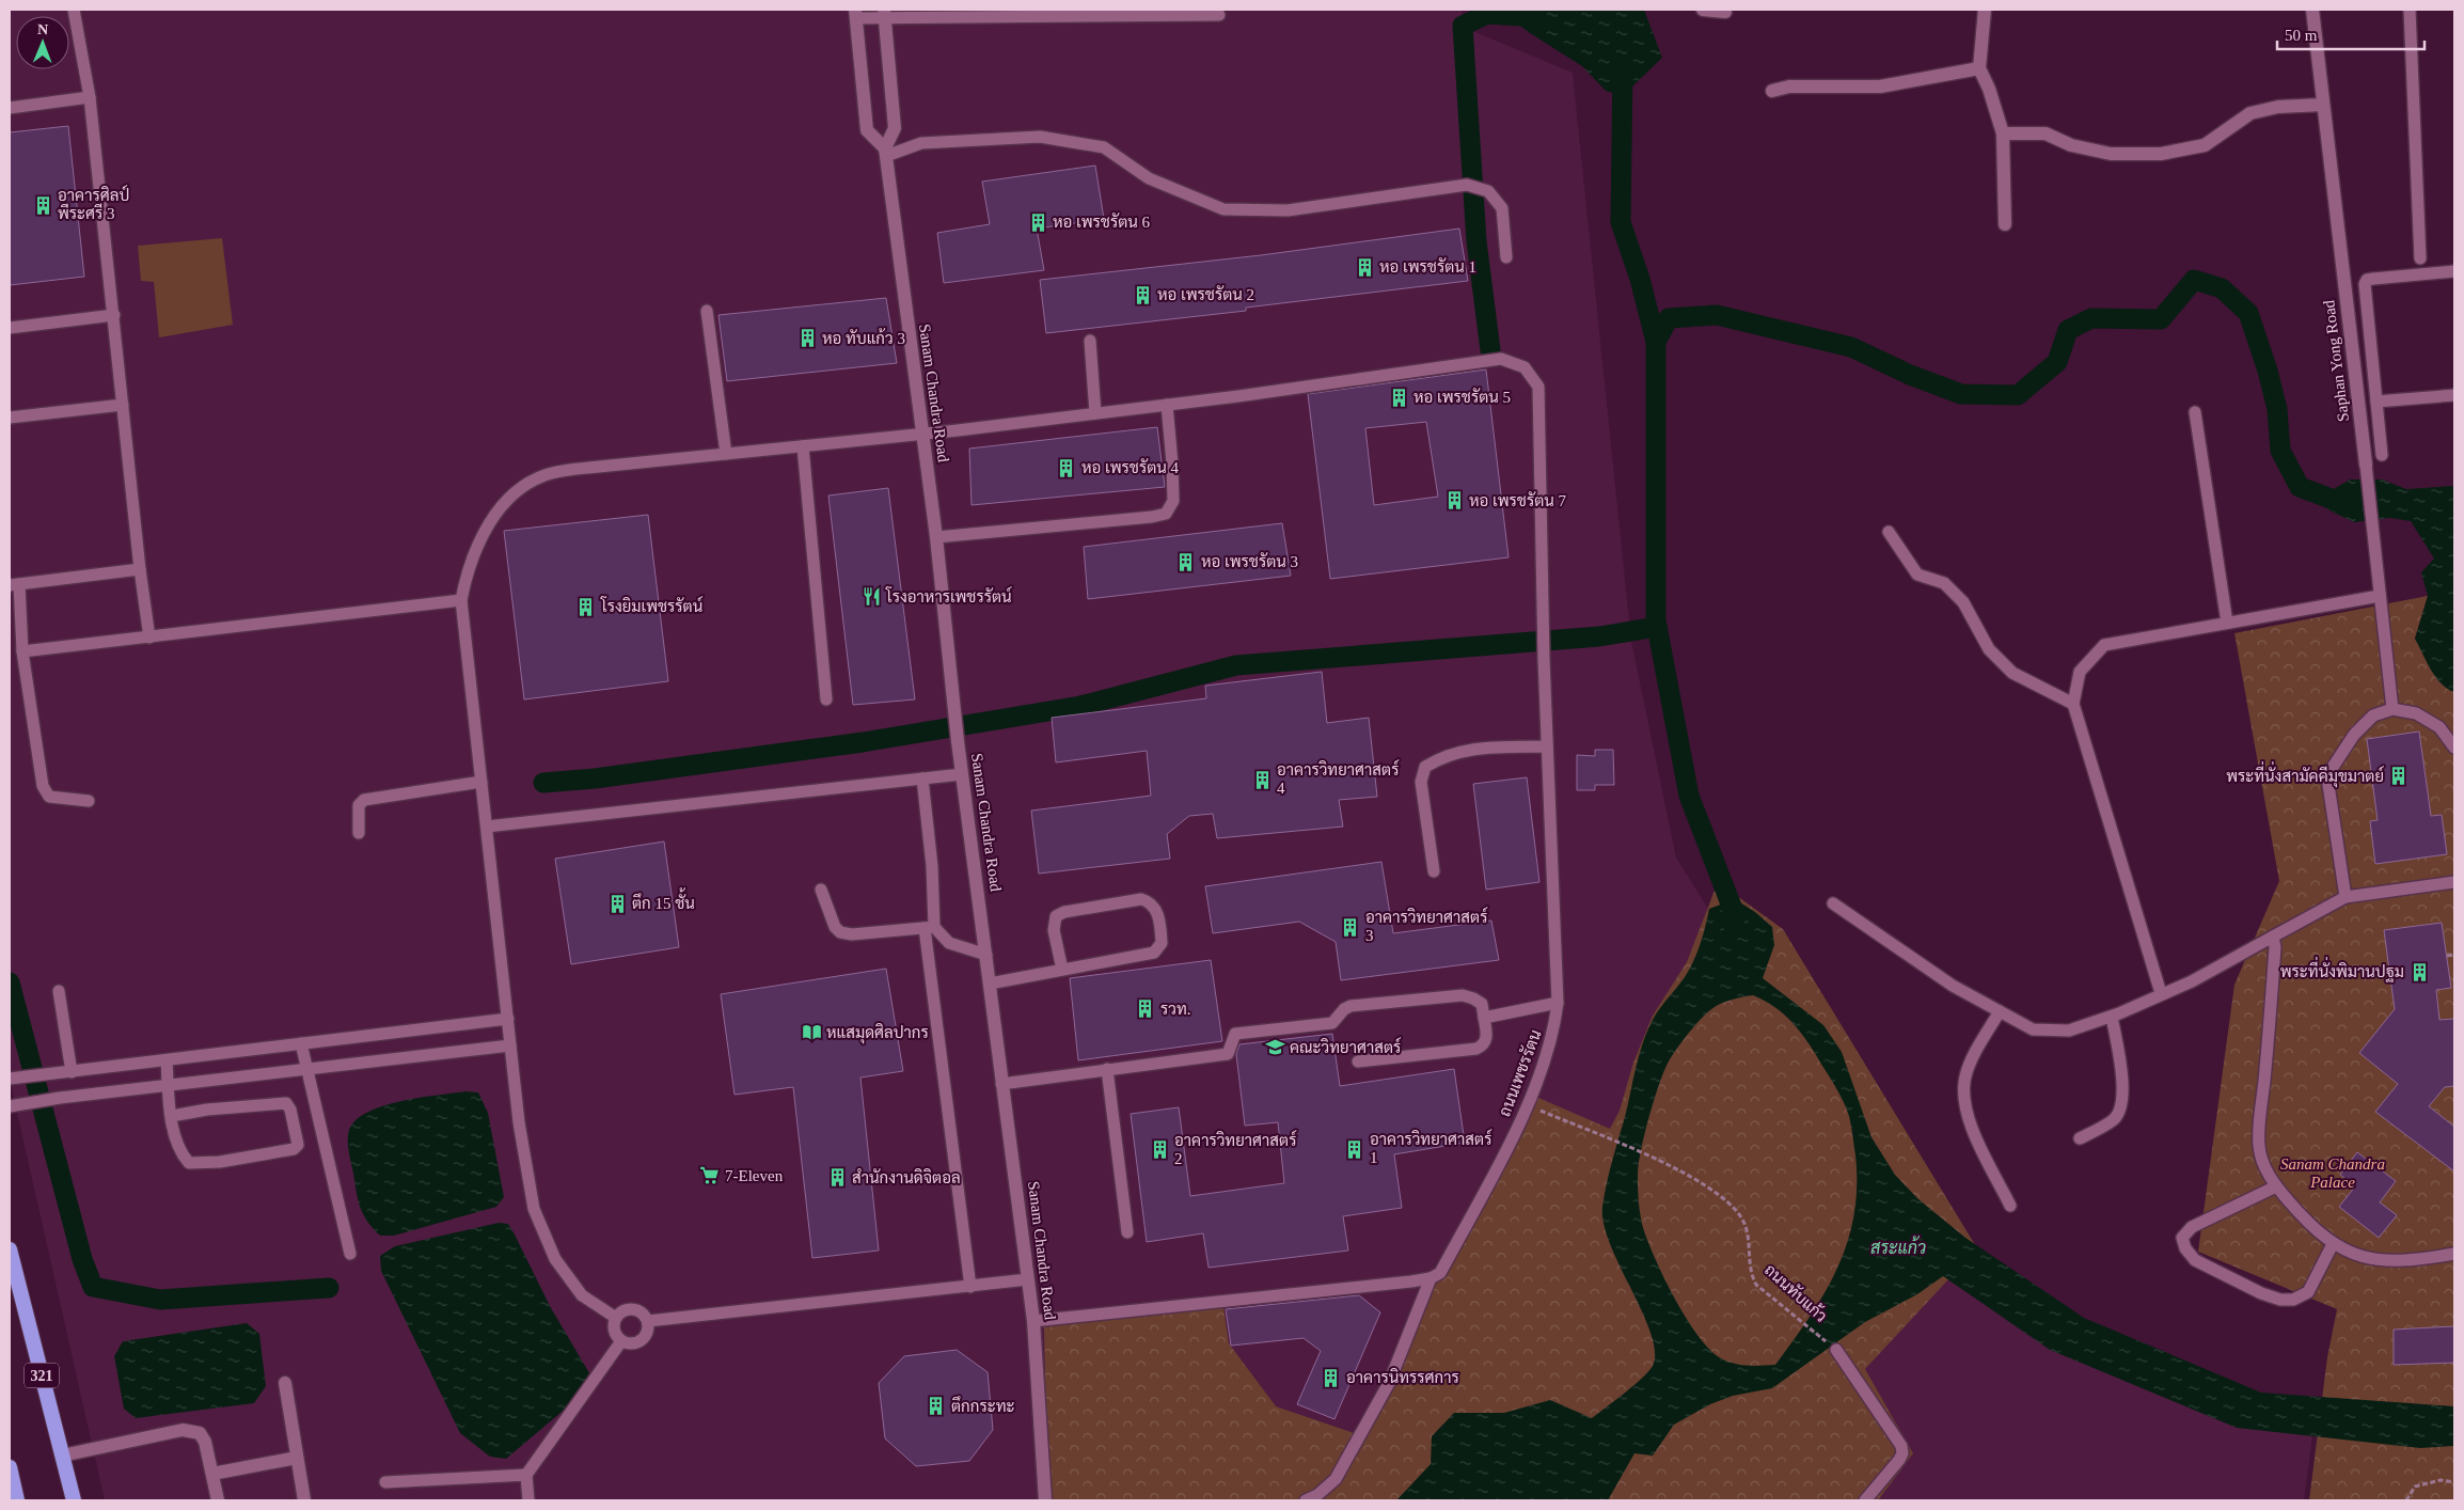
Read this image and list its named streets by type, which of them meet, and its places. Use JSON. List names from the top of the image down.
{
  "streets": {
    "highway": ["321"],
    "street": ["Saphan Yong Road", "Sanam Chandra Road"],
    "lane": ["ถนนเพชรรัตน"],
    "path": ["ถนนทับแก้ว"]
  },
  "crossings": [
    ["Sanam Chandra Road", "ถนนเพชรรัตน"],
    ["ถนนเพชรรัตน", "ถนนทับแก้ว"]
  ],
  "water": ["สระแก้ว"],
  "parks": ["Sanam Chandra Palace"],
  "places": {
    "building": [
      "อาคารศิลป์ พีระศรี 3",
      "หอ เพรชรัตน 6",
      "หอ เพรชรัตน 1",
      "หอ เพรชรัตน 2",
      "หอ ทับแก้ว 3",
      "หอ เพรชรัตน 5",
      "หอ เพรชรัตน 4",
      "หอ เพรชรัตน 7",
      "หอ เพรชรัตน 3",
      "โรงยิมเพชรรัตน์",
      "พระที่นั่งสามัคคีมุขมาตย์",
      "อาคารวิทยาศาสตร์ 4",
      "ตึก 15 ชั้น",
      "อาคารวิทยาศาสตร์ 3",
      "พระที่นั่งพิมานปฐม",
      "รวท.",
      "อาคารวิทยาศาสตร์ 1",
      "อาคารวิทยาศาสตร์ 2",
      "สำนักงานดิจิตอล",
      "อาคารนิทรรศการ",
      "ตึกกระทะ"
    ],
    "restaurant": ["โรงอาหารเพชรรัตน์"],
    "library": ["หแสมุดศิลปากร"],
    "school or university": ["คณะวิทยาศาสตร์"],
    "supermarket": ["7-Eleven"]
  },
  "scale_bar": "50 m",
  "north": "top"
}
